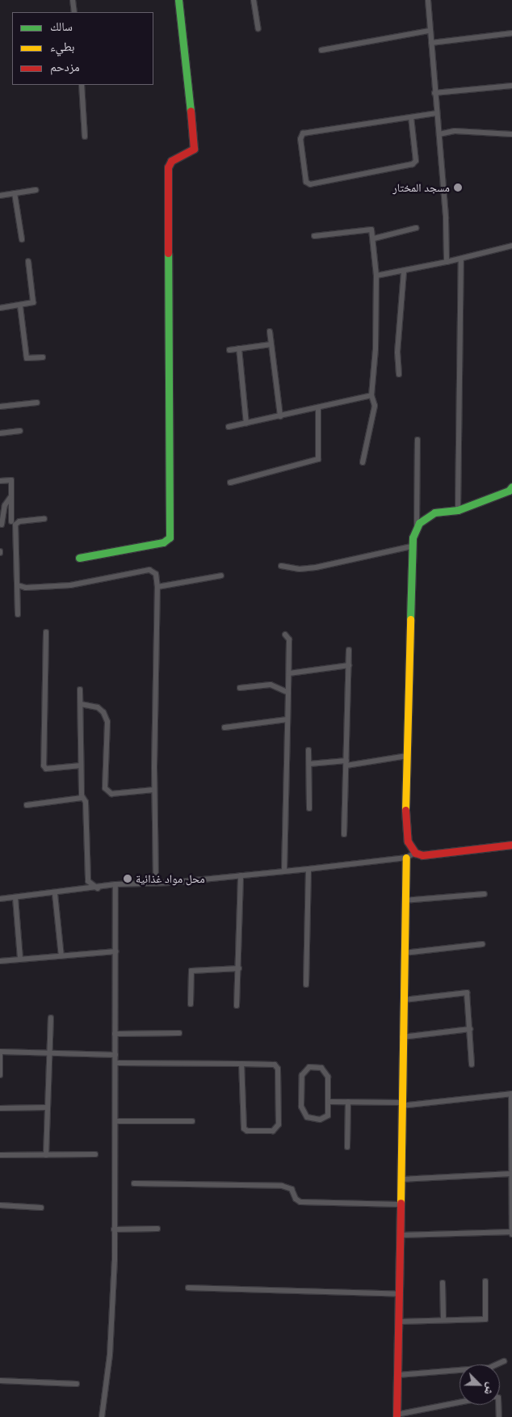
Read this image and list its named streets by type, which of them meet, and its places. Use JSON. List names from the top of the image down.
{
  "places": ["مسجد المختار", "محل مواد غذائية"],
  "legend": ["سالك", "بطيء", "مزدحم"],
  "north": "bottom right"
}
